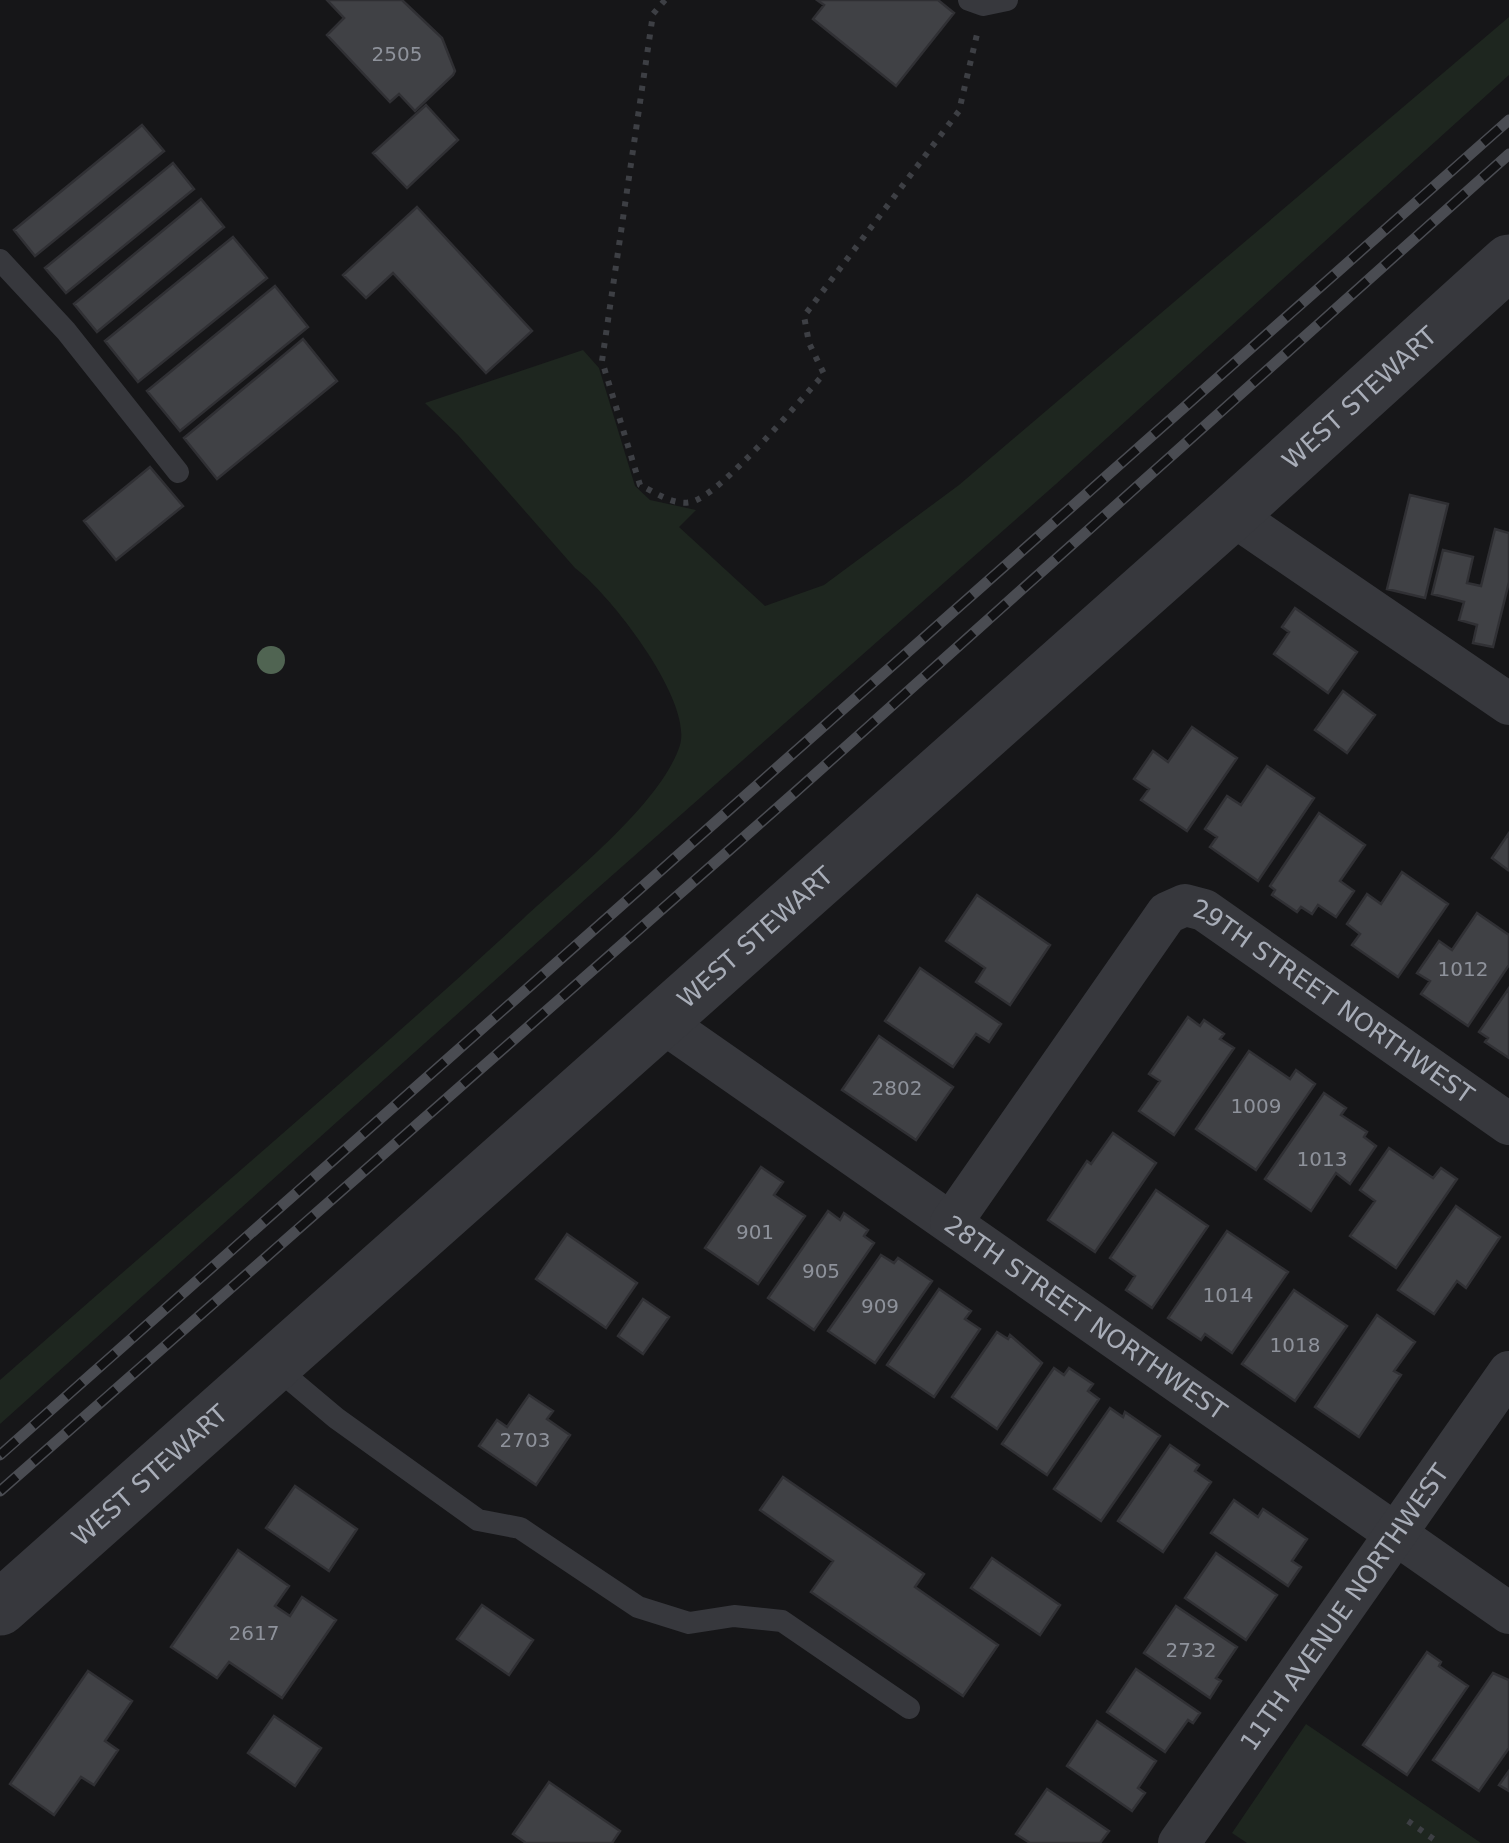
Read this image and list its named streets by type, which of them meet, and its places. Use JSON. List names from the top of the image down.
{
  "streets": {
    "street": [
      "WEST STEWART",
      "29TH STREET NORTHWEST",
      "28TH STREET NORTHWEST",
      "11TH AVENUE NORTHWEST"
    ]
  },
  "crossings": [
    ["WEST STEWART", "28TH STREET NORTHWEST"],
    ["29TH STREET NORTHWEST", "28TH STREET NORTHWEST"],
    ["28TH STREET NORTHWEST", "11TH AVENUE NORTHWEST"]
  ],
  "house_numbers": [
    "2505",
    "1012",
    "2802",
    "1009",
    "1013",
    "901",
    "905",
    "1014",
    "909",
    "1018",
    "2703",
    "2617",
    "2732"
  ]
}
